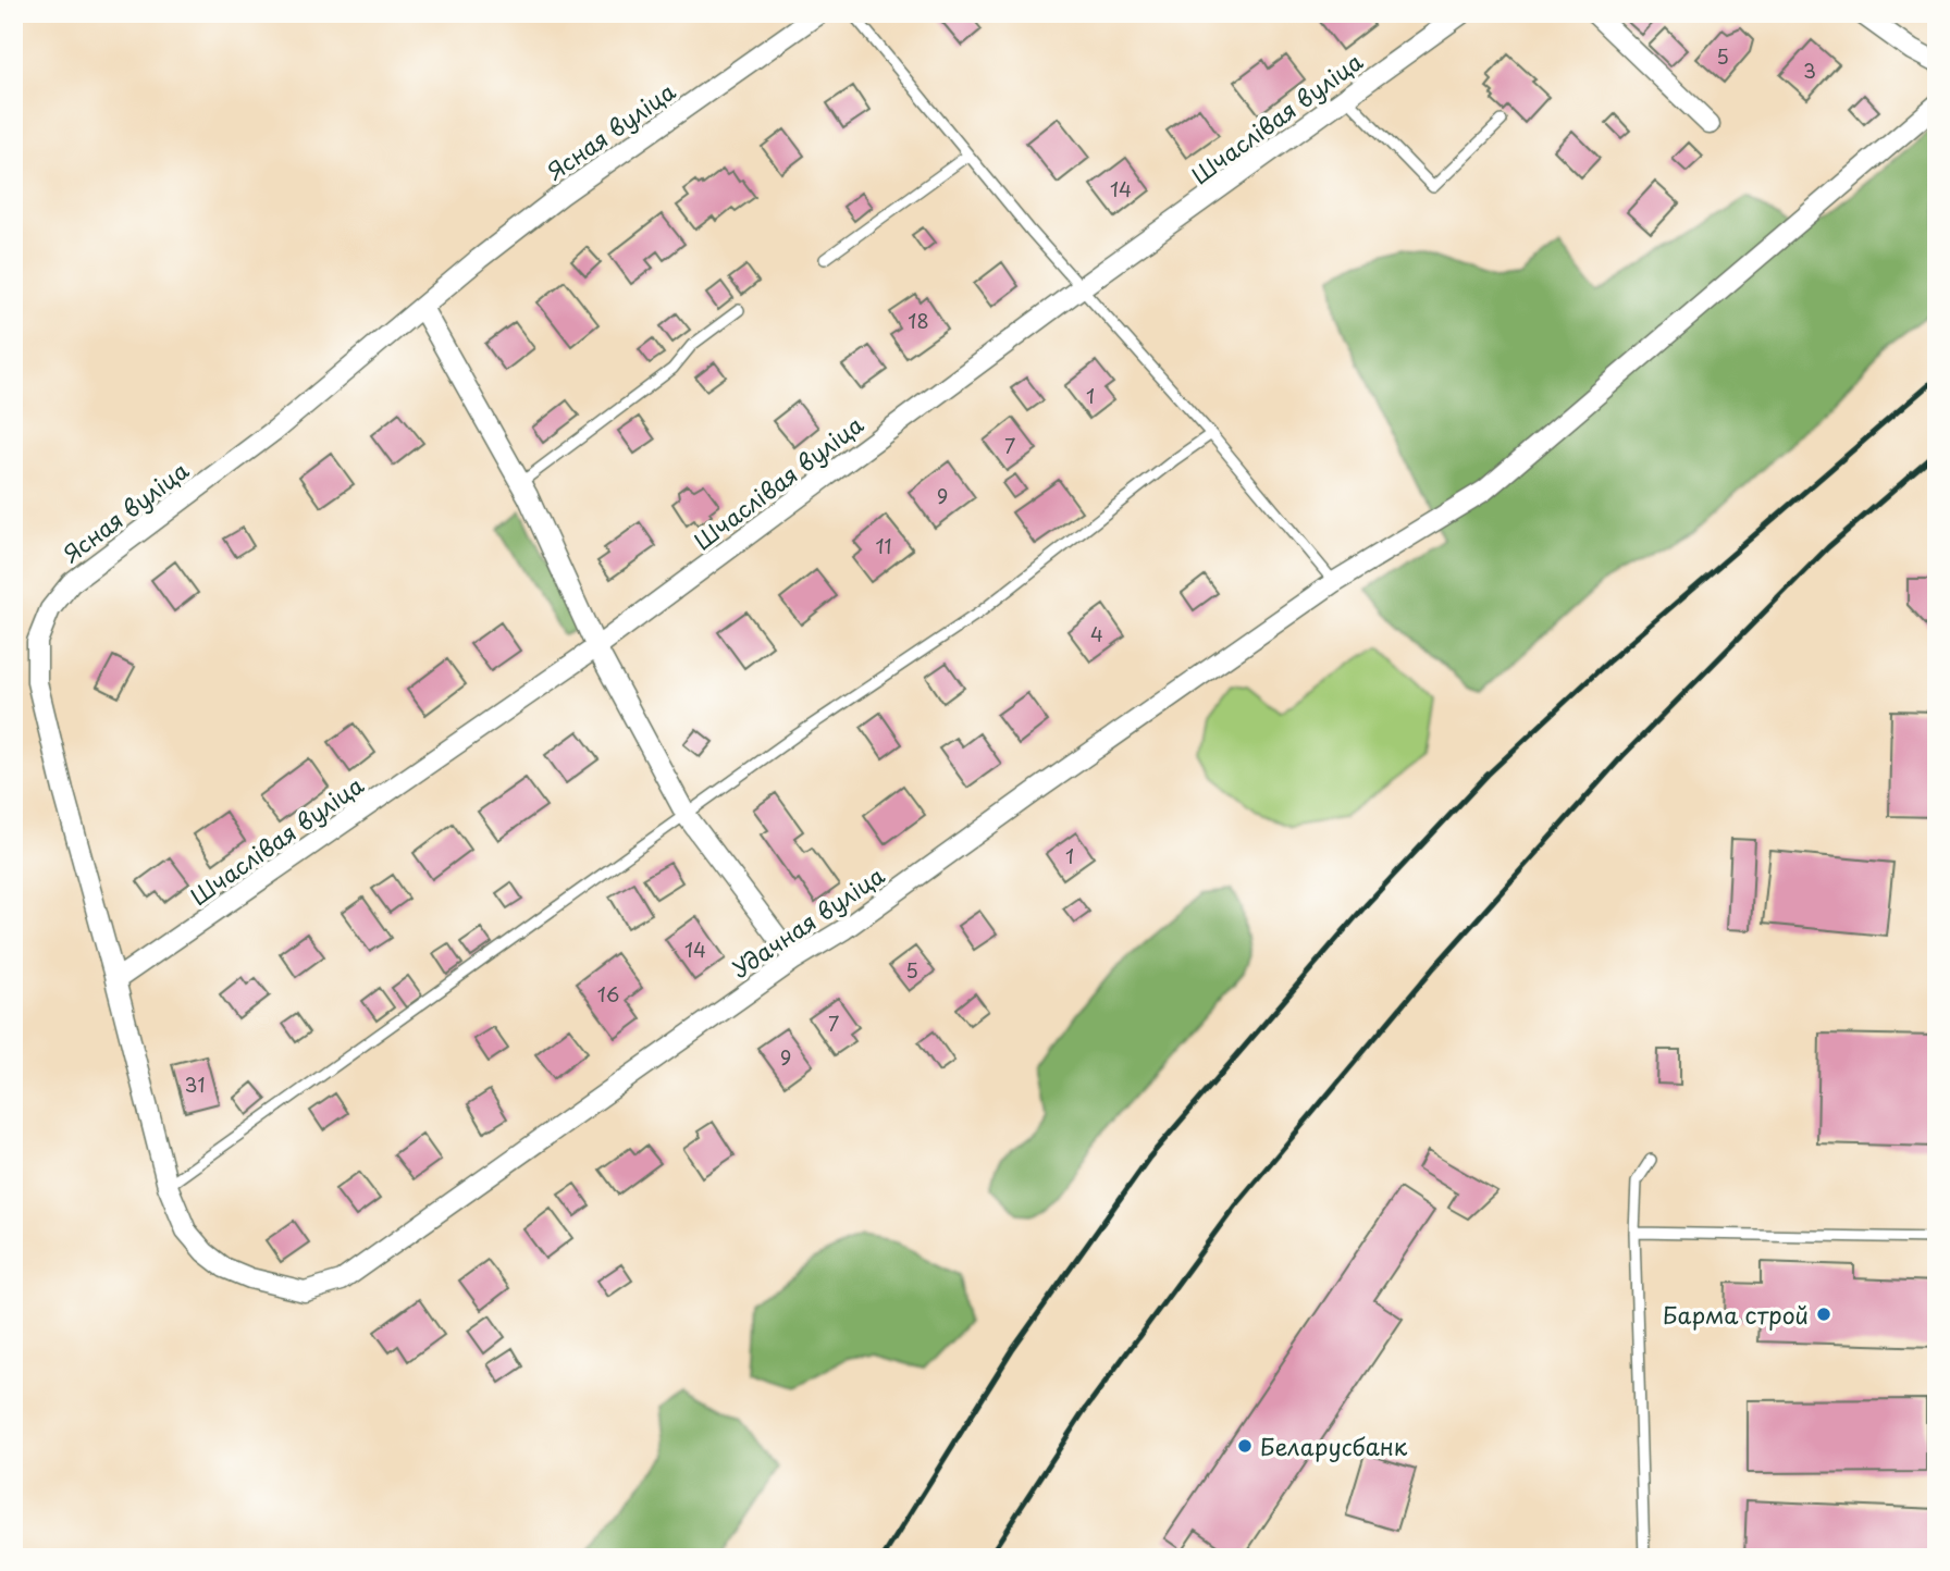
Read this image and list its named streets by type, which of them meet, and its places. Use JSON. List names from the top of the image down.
{
  "streets": {
    "street": ["Шчаслівая вуліца", "Ясная вуліца", "Удачная вуліца"]
  },
  "crossings": [
    ["Шчаслівая вуліца", "Ясная вуліца"],
    ["Ясная вуліца", "Удачная вуліца"]
  ],
  "places": ["Барма строй", "Беларусбанк"],
  "house_numbers": [
    "5",
    "3",
    "14",
    "18",
    "1",
    "7",
    "9",
    "11",
    "4",
    "1",
    "14",
    "5",
    "16",
    "7",
    "9",
    "31"
  ]
}
